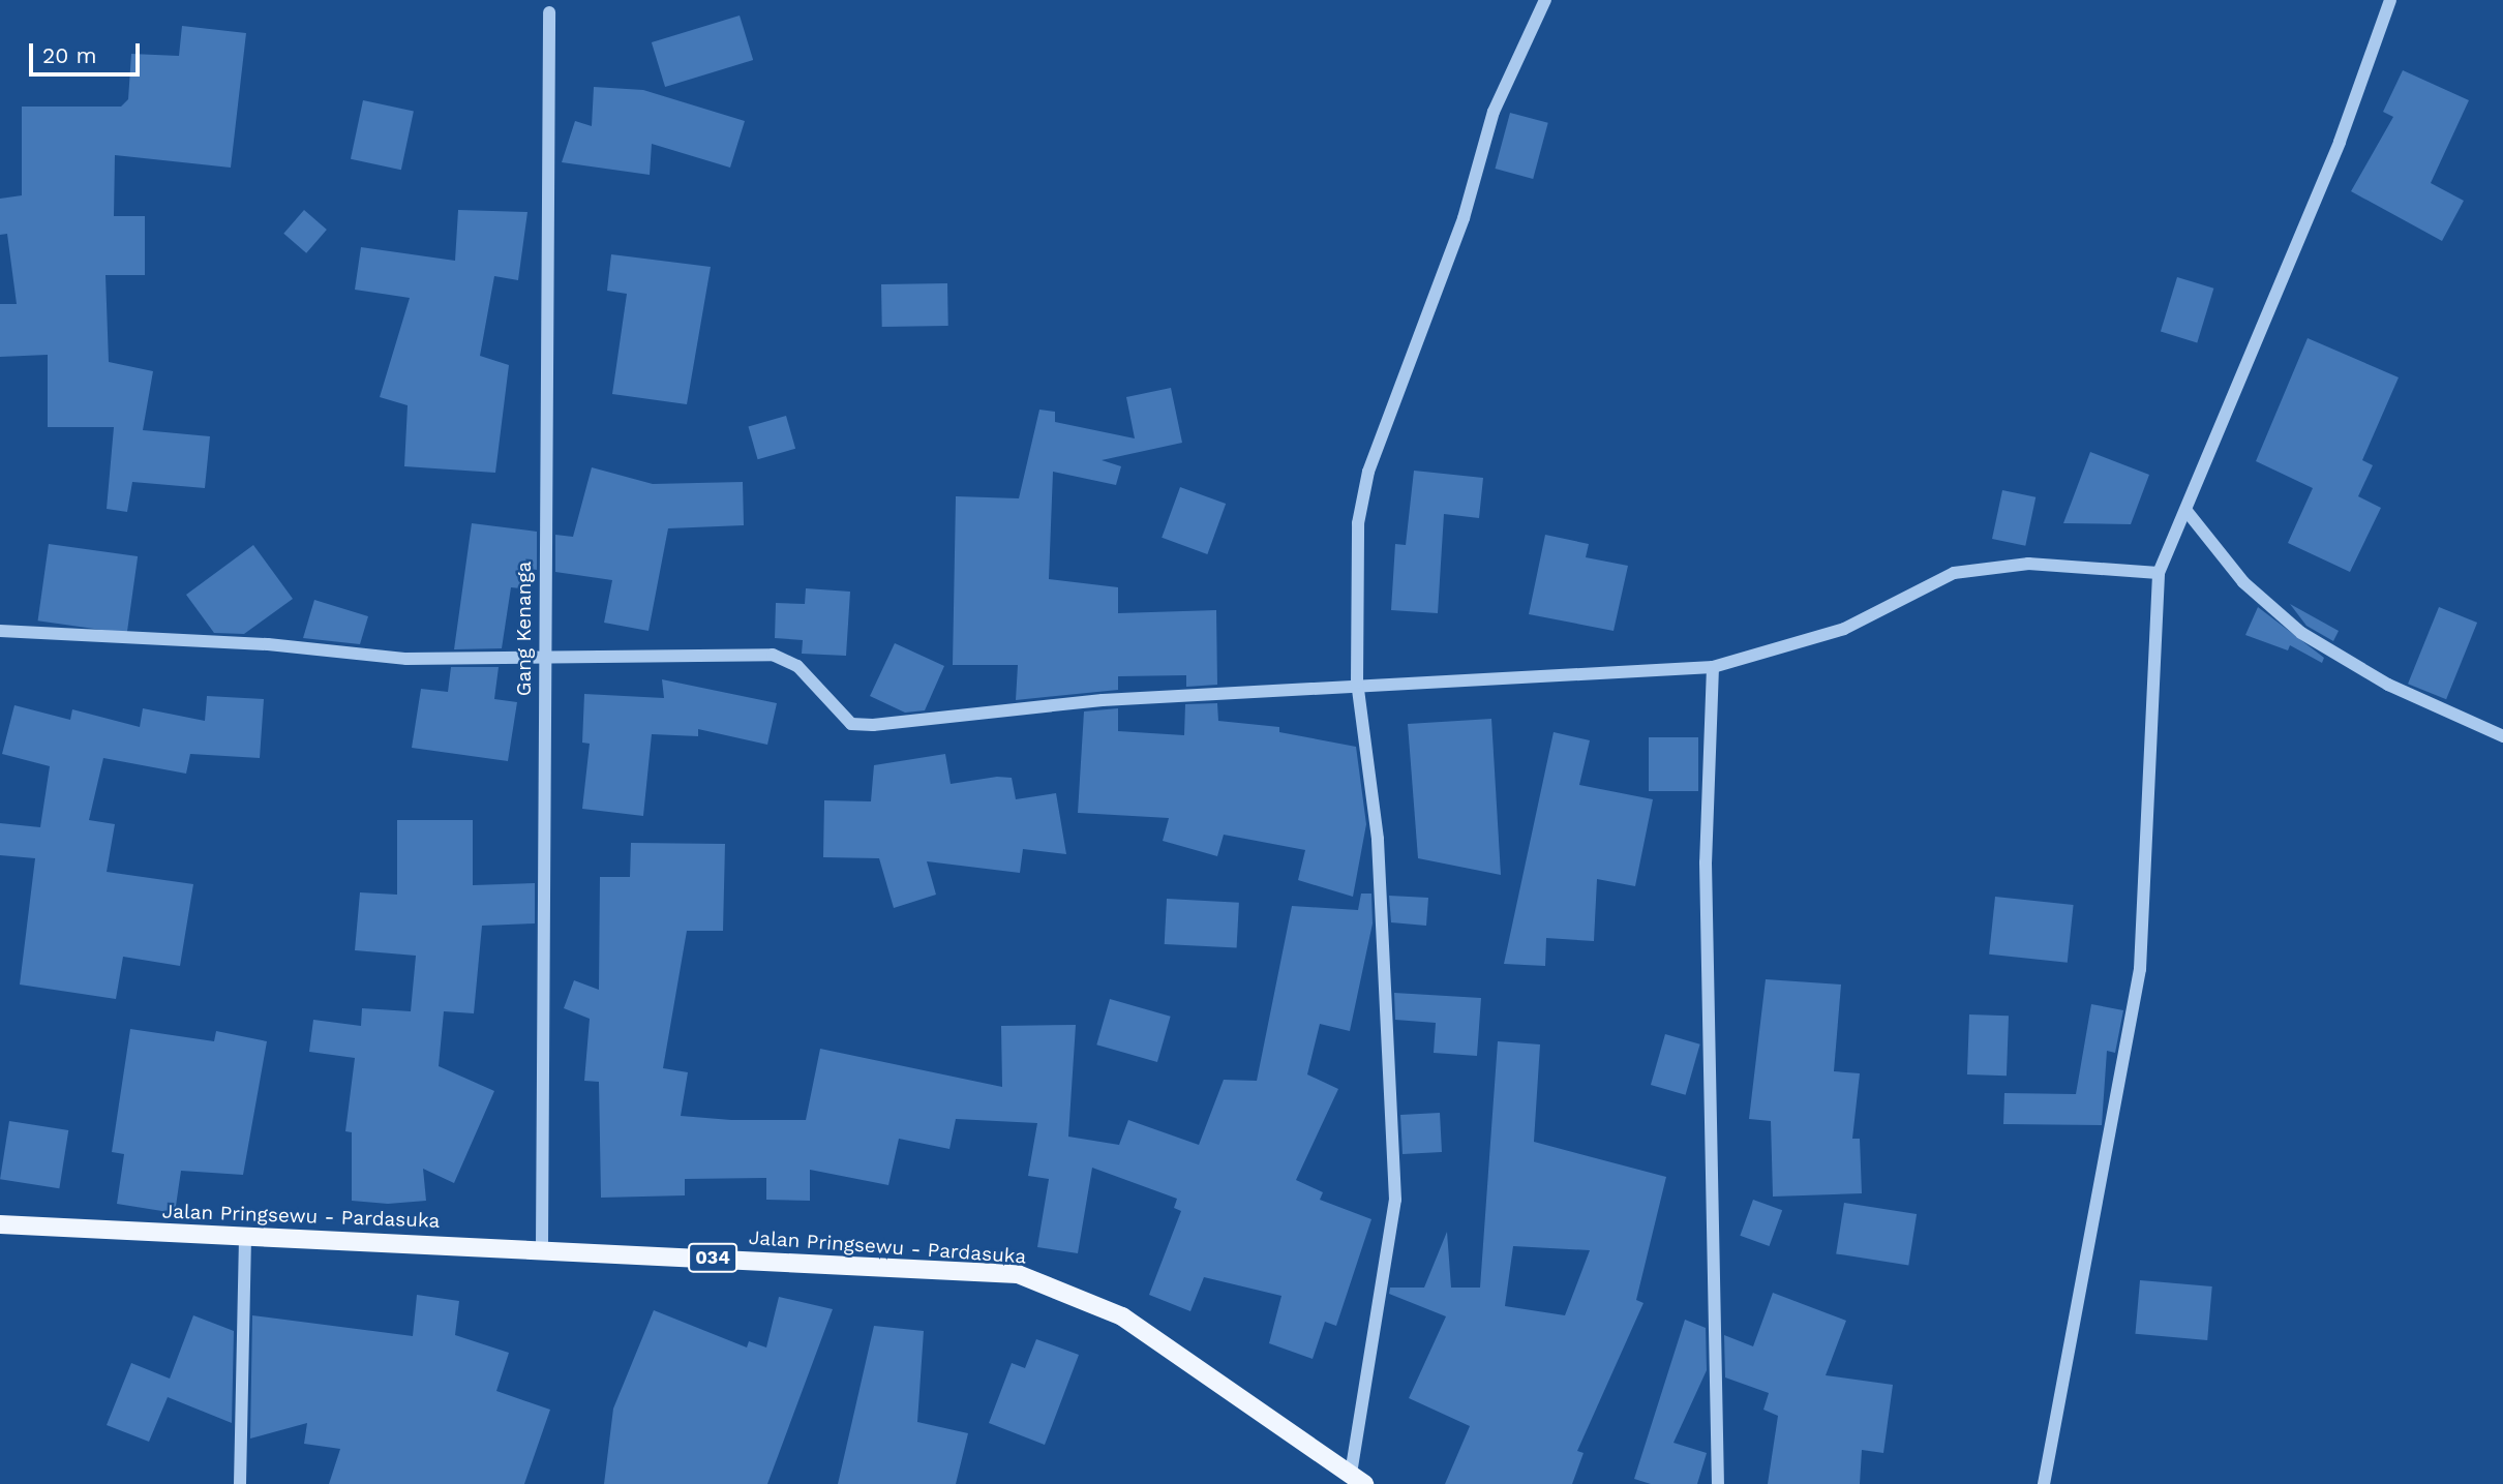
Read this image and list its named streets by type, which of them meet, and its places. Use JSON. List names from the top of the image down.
{
  "streets": {
    "main road": ["Jalan Pringsewu - Pardasuka", "034"],
    "street": ["Gang Kenanga"]
  },
  "crossings": [
    ["Gang Kenanga", "Jalan Pringsewu - Pardasuka"]
  ],
  "scale_bar": "20 m"
}
